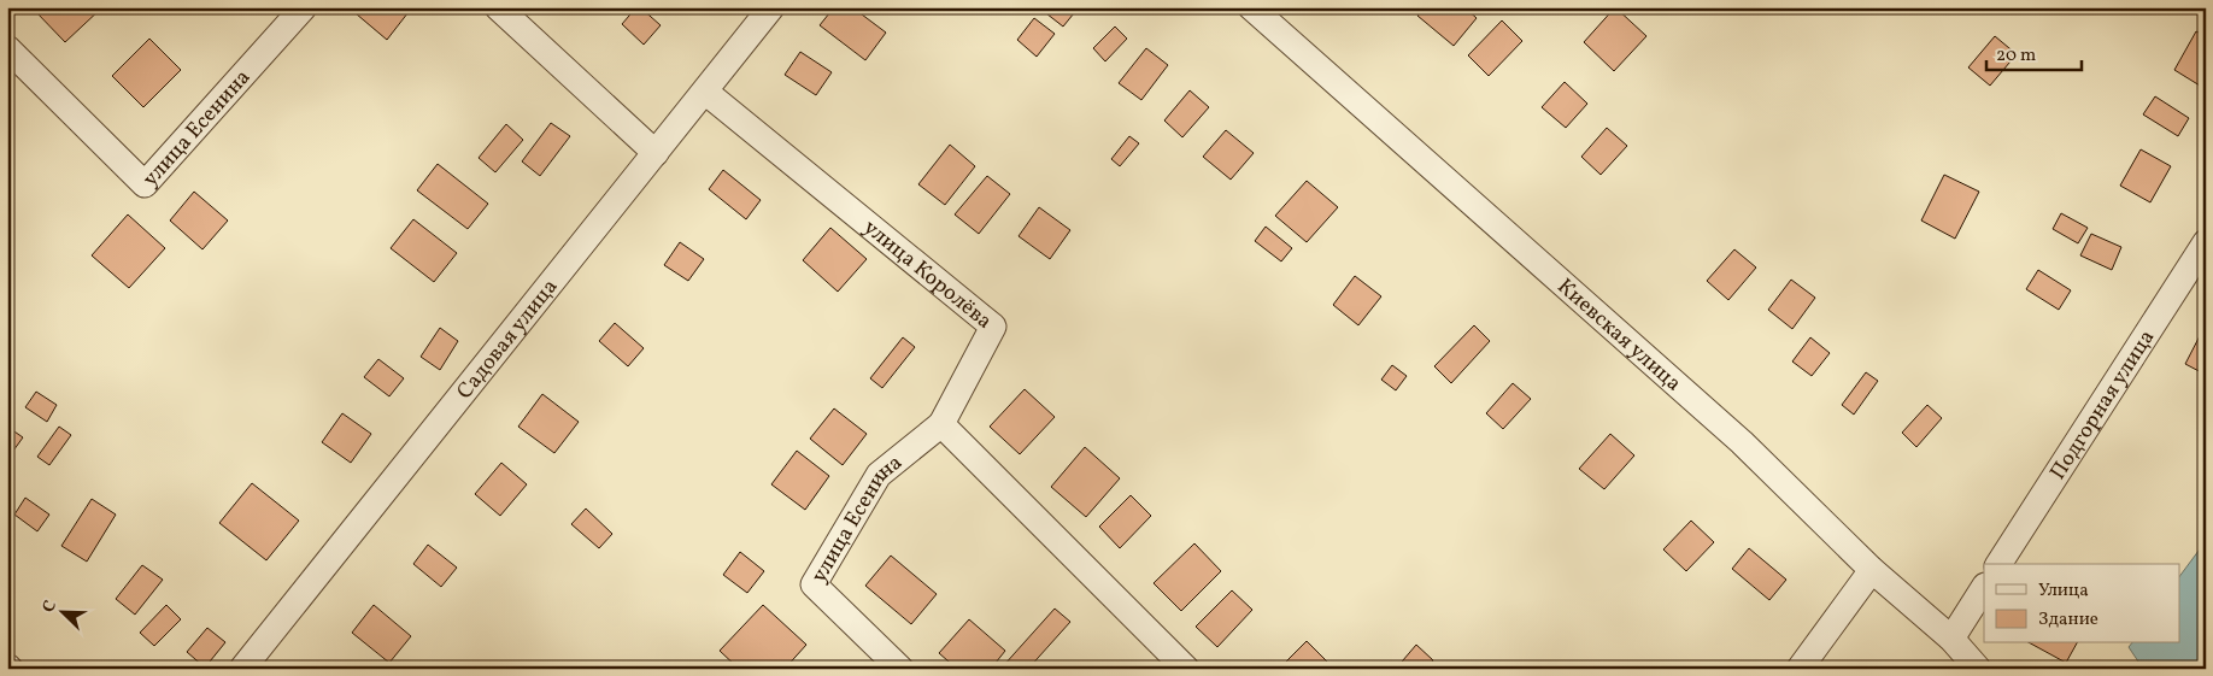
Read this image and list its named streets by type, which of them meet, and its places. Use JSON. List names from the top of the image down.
{
  "streets": {
    "street": [
      "улица Есенина",
      "улица Королёва",
      "Киевская улица",
      "Садовая улица",
      "Подгорная улица"
    ]
  },
  "crossings": [
    ["улица Есенина", "улица Королёва"],
    ["улица Королёва", "Садовая улица"]
  ],
  "legend": ["Улица", "Здание"],
  "scale_bar": "20 m",
  "north": "top left"
}
